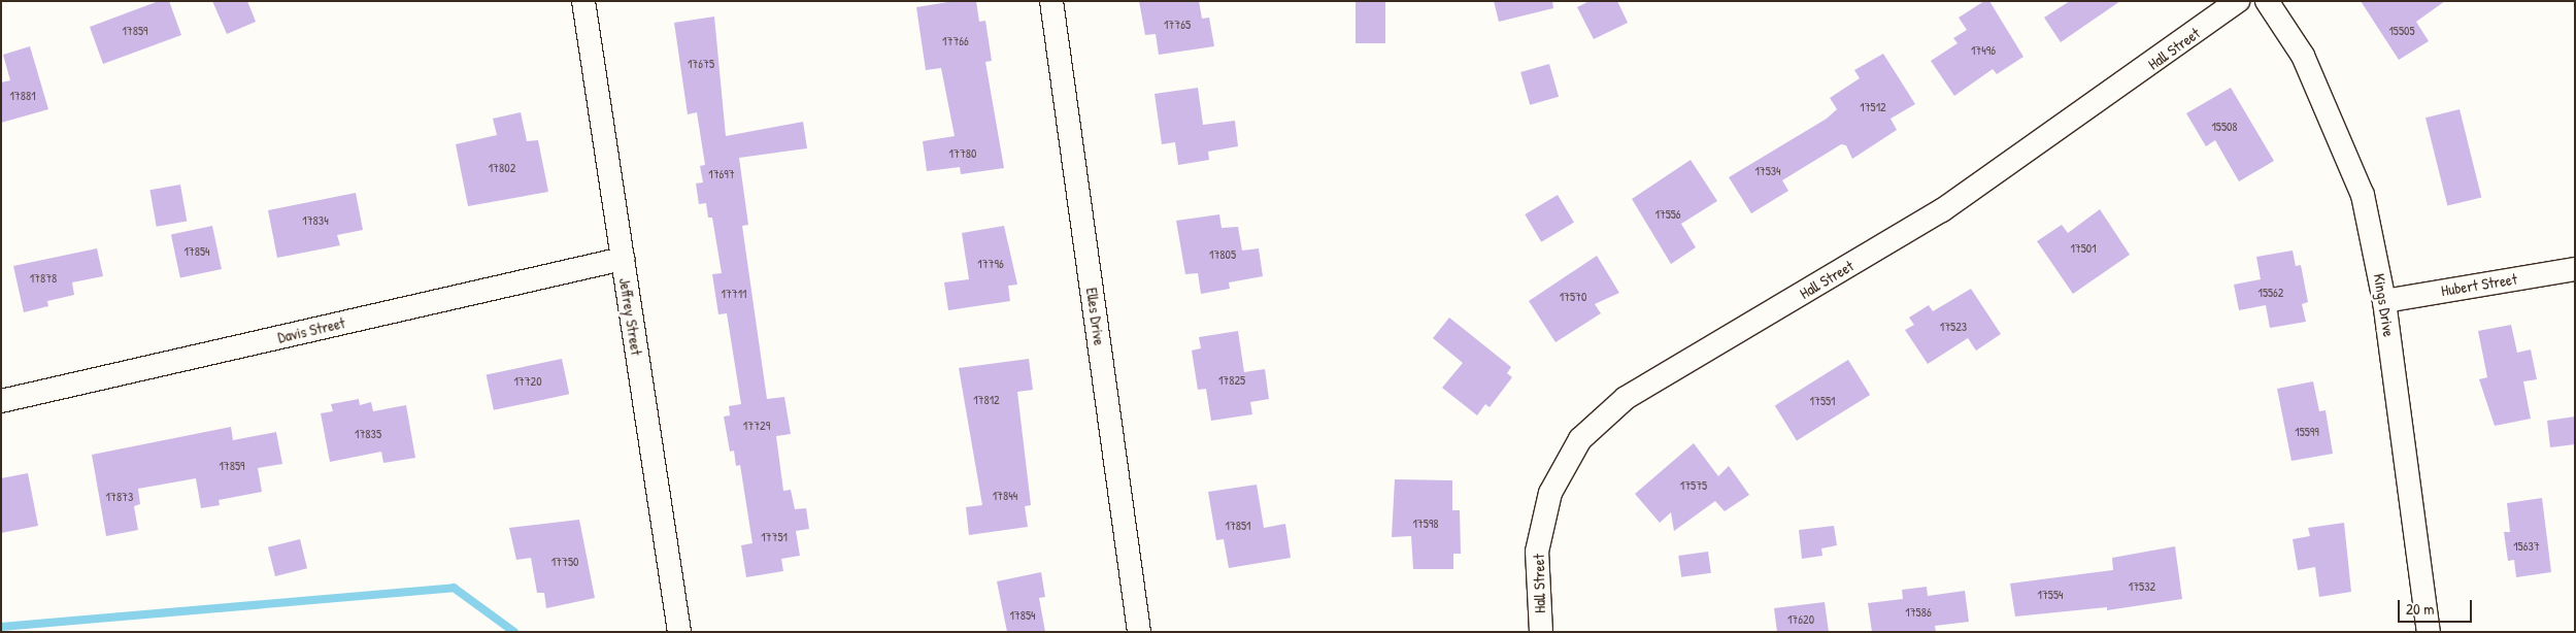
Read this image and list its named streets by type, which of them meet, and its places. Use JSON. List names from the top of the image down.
{
  "streets": {
    "street": [
      "Hall Street",
      "Hubert Street",
      "Kings Drive",
      "Jeffrey Street",
      "Elles Drive",
      "Davis Street"
    ]
  },
  "crossings": [
    ["Hubert Street", "Kings Drive"],
    ["Jeffrey Street", "Davis Street"]
  ],
  "house_numbers": [
    "17765",
    "17859",
    "15505",
    "17766",
    "17496",
    "17675",
    "17881",
    "17512",
    "15508",
    "17780",
    "17802",
    "17534",
    "17697",
    "17556",
    "17834",
    "17501",
    "17854",
    "17805",
    "17796",
    "17878",
    "15562",
    "17711",
    "17570",
    "17523",
    "17825",
    "17720",
    "17812",
    "17551",
    "17729",
    "15599",
    "17835",
    "17859",
    "17575",
    "17844",
    "17873",
    "17598",
    "17851",
    "17751",
    "15637",
    "17750",
    "17532",
    "17554",
    "17586",
    "17854",
    "17620"
  ],
  "scale_bar": "20 m"
}
